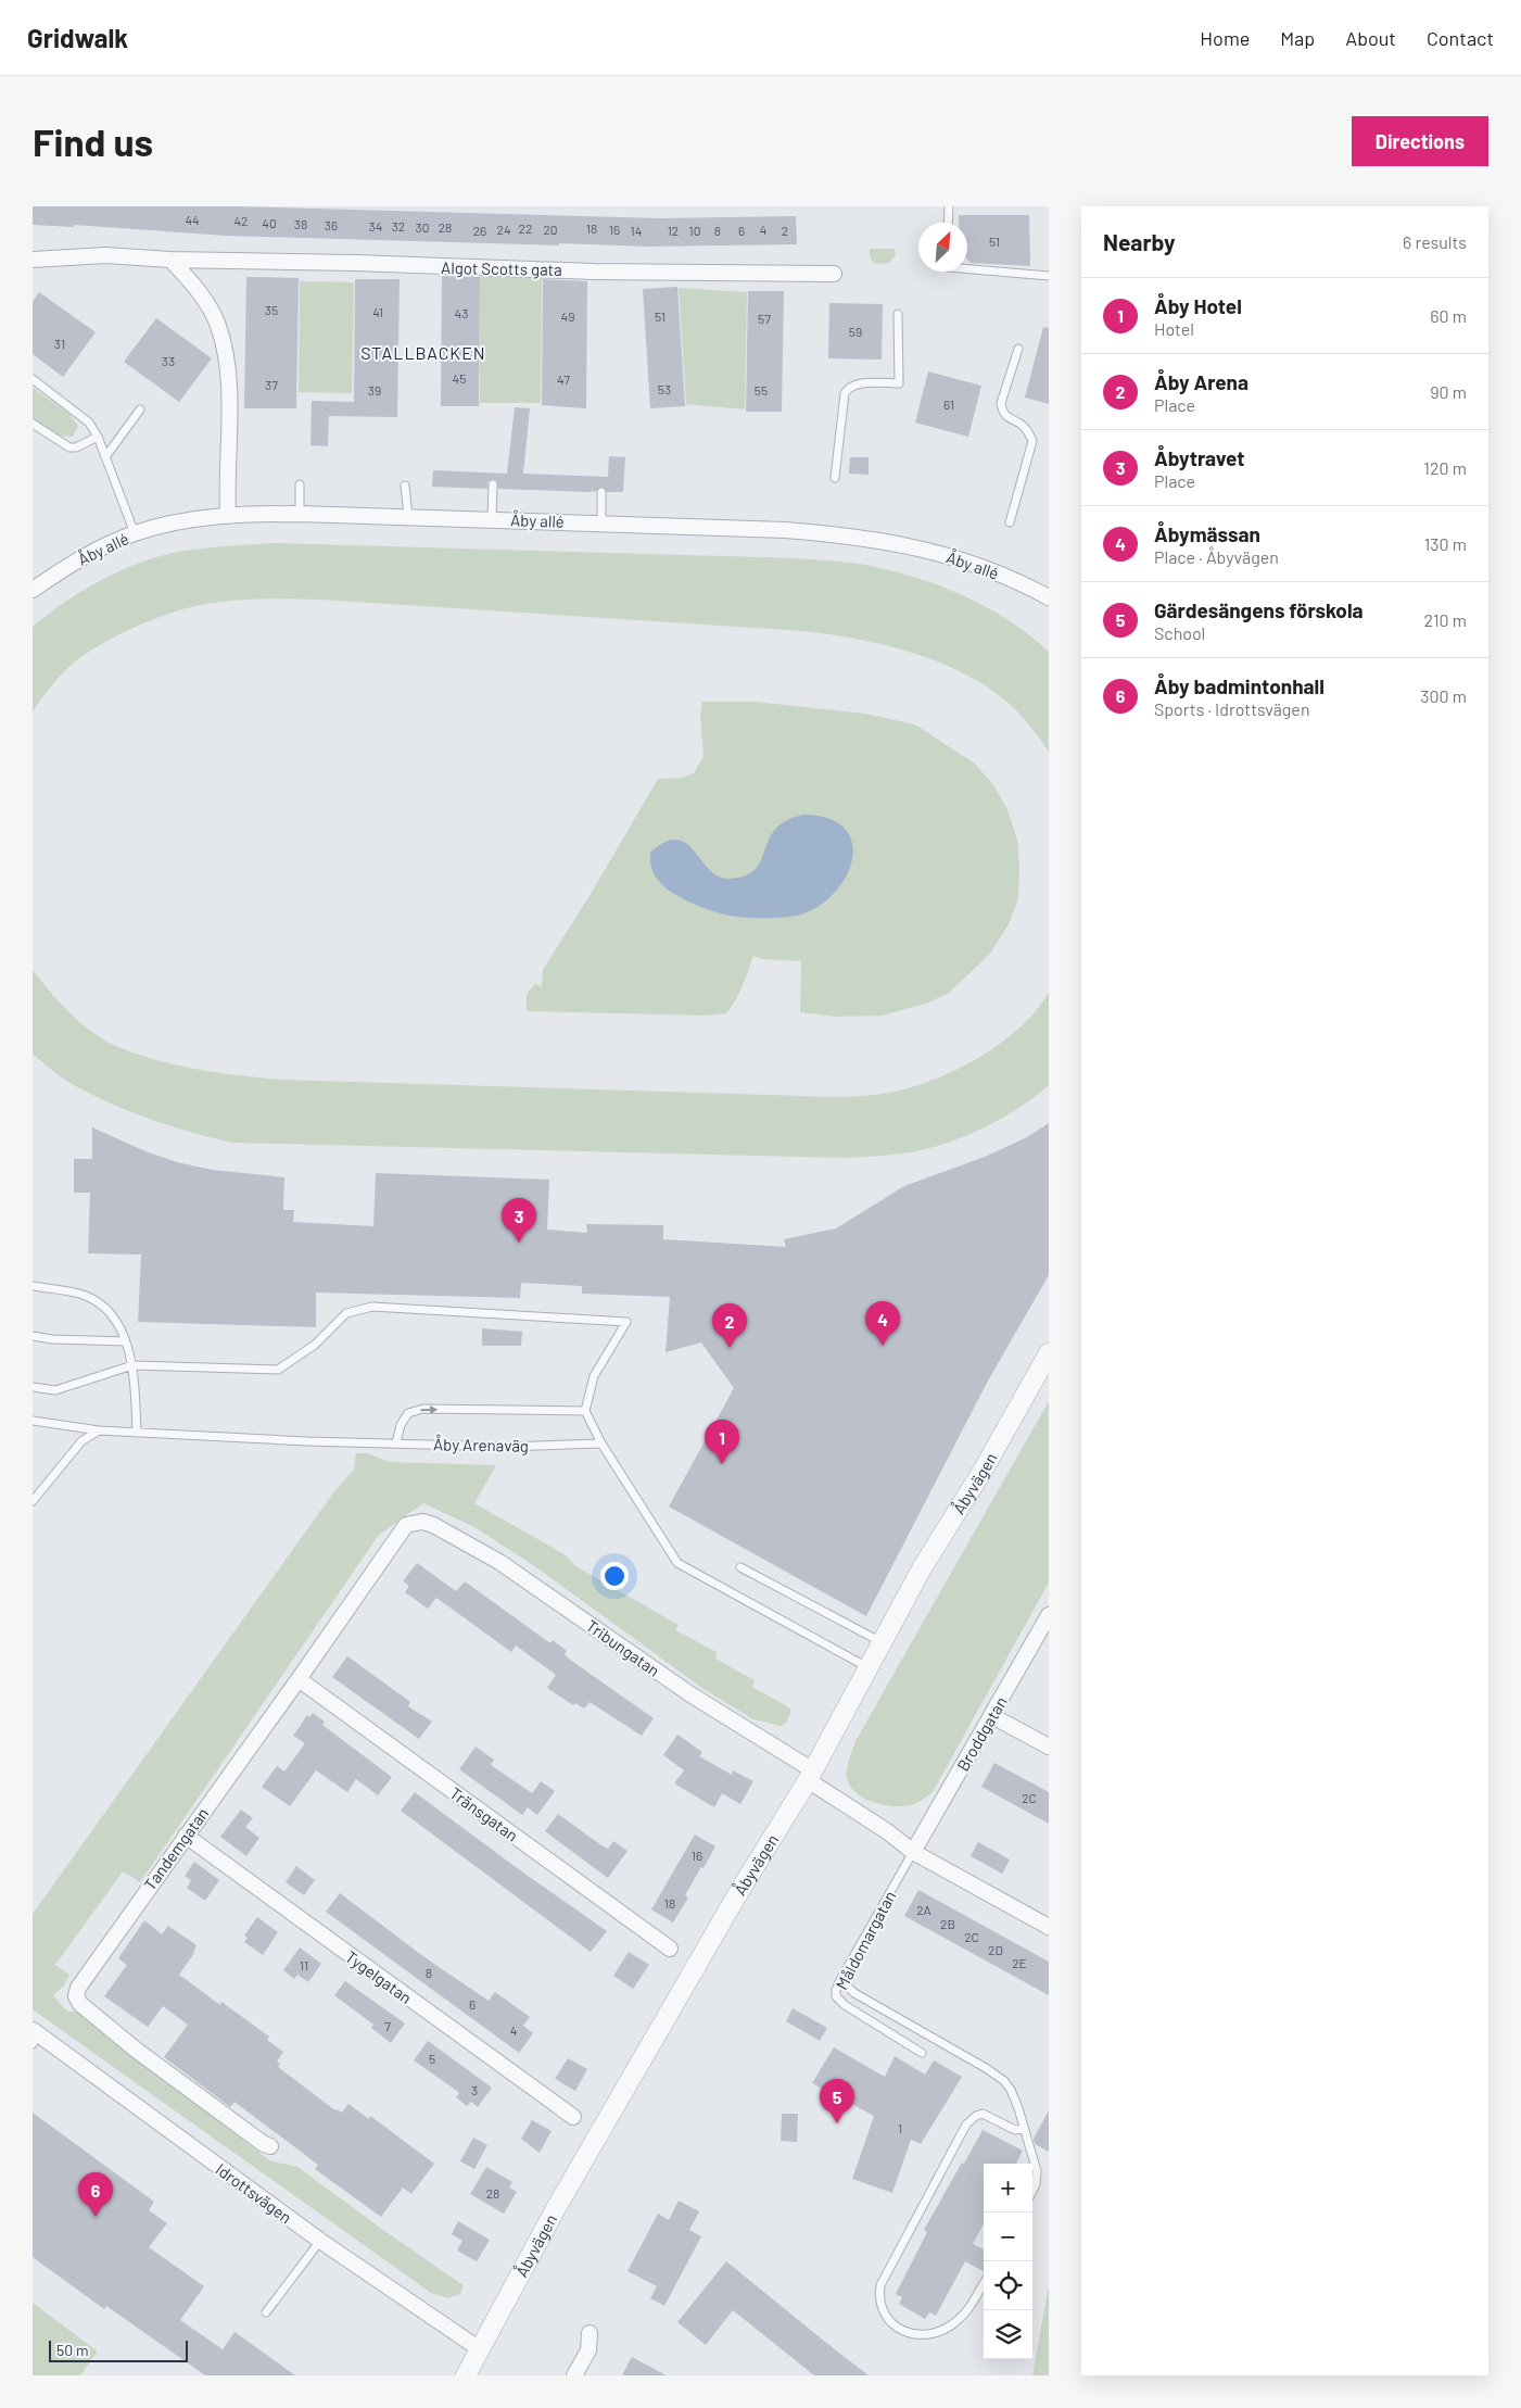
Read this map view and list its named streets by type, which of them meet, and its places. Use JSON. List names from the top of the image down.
{
  "streets": {
    "street": [
      "Algot Scotts gata",
      "Åby allé",
      "Åbyvägen",
      "Tribungatan",
      "Broddgatan",
      "Tränsgatan",
      "Tandemgatan",
      "Tygelgatan",
      "Idrottsvägen"
    ],
    "lane": ["Åby Arenaväg", "Måldomargatan"]
  },
  "crossings": [
    ["Åbyvägen", "Tribungatan"],
    ["Åbyvägen", "Idrottsvägen"],
    ["Tribungatan", "Tandemgatan"],
    ["Broddgatan", "Måldomargatan"],
    ["Tränsgatan", "Tandemgatan"],
    ["Tandemgatan", "Tygelgatan"]
  ],
  "districts": ["STALLBACKEN"],
  "house_numbers": [
    "44",
    "42",
    "40",
    "38",
    "36",
    "34",
    "32",
    "30",
    "28",
    "22",
    "18",
    "24",
    "20",
    "16",
    "4",
    "26",
    "14",
    "12",
    "10",
    "8",
    "6",
    "2",
    "51",
    "35",
    "41",
    "43",
    "49",
    "51",
    "57",
    "59",
    "31",
    "33",
    "45",
    "47",
    "37",
    "53",
    "39",
    "55",
    "61",
    "2C",
    "16",
    "18",
    "2A",
    "2B",
    "2C",
    "2D",
    "2E",
    "11",
    "8",
    "6",
    "7",
    "4",
    "5",
    "3",
    "1",
    "28"
  ],
  "scale_bar": "50 m",
  "north": "top right",
  "page": {
    "header": "Gridwalk",
    "nav": [
      "Home",
      "Map",
      "About",
      "Contact"
    ],
    "buttons": "Directions",
    "title": "Find us",
    "heading": ["Nearby", "6 results"],
    "list": [
      {
        "mark": "1",
        "name": "Åby Hotel",
        "note": "Hotel",
        "value": "60 m"
      },
      {
        "mark": "2",
        "name": "Åby Arena",
        "note": "Place",
        "value": "90 m"
      },
      {
        "mark": "3",
        "name": "Åbytravet",
        "note": "Place",
        "value": "120 m"
      },
      {
        "mark": "4",
        "name": "Åbymässan",
        "note": "Place · Åbyvägen",
        "value": "130 m"
      },
      {
        "mark": "5",
        "name": "Gärdesängens förskola",
        "note": "School",
        "value": "210 m"
      },
      {
        "mark": "6",
        "name": "Åby badmintonhall",
        "note": "Sports · Idrottsvägen",
        "value": "300 m"
      }
    ],
    "pins": [
      "3",
      "4",
      "2",
      "1",
      "5",
      "6"
    ],
    "map_buttons": ["+", "−"],
    "scale": "50 m"
  }
}
